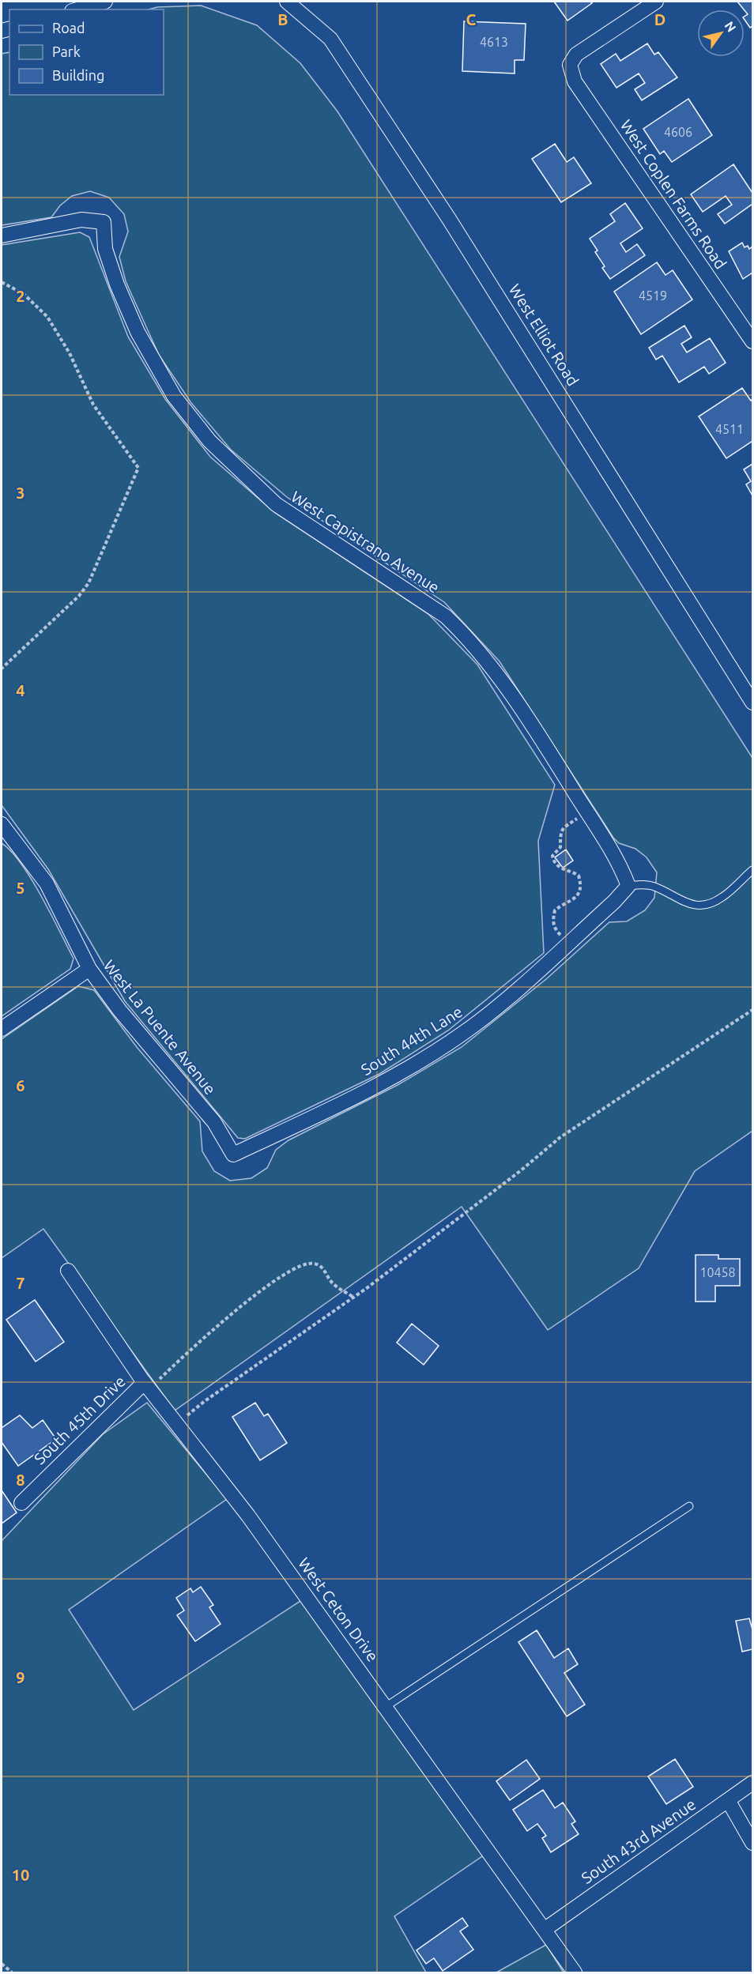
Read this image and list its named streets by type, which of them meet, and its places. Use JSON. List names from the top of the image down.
{
  "streets": {
    "street": [
      "West Coplen Farms Road",
      "West Elliot Road",
      "West Capistrano Avenue",
      "West La Puente Avenue",
      "South 44th Lane",
      "South 45th Drive",
      "West Ceton Drive",
      "South 43rd Avenue"
    ]
  },
  "crossings": [
    ["West Capistrano Avenue", "South 44th Lane"],
    ["West La Puente Avenue", "South 44th Lane"],
    ["South 45th Drive", "West Ceton Drive"],
    ["West Ceton Drive", "South 43rd Avenue"]
  ],
  "house_numbers": [
    "4613",
    "4606",
    "4519",
    "4511",
    "10458"
  ],
  "legend": ["Road", "Park", "Building"],
  "north": "top right",
  "grid": {
    "columns": ["B", "C", "D"],
    "rows": [
      "2",
      "3",
      "4",
      "5",
      "6",
      "7",
      "8",
      "9",
      "10"
    ]
  }
}
